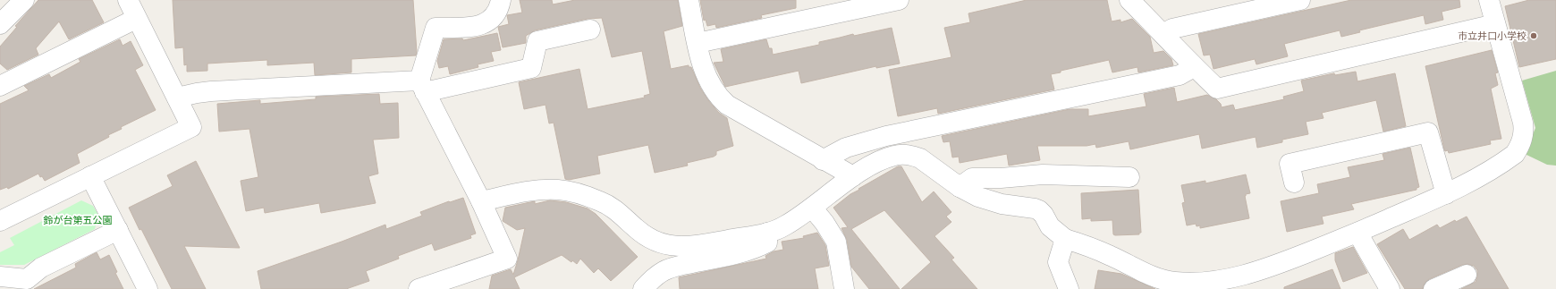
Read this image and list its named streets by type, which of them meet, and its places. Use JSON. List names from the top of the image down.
{
  "parks": ["鈴が台第五公園"],
  "places": ["市立井口小学校"]
}
